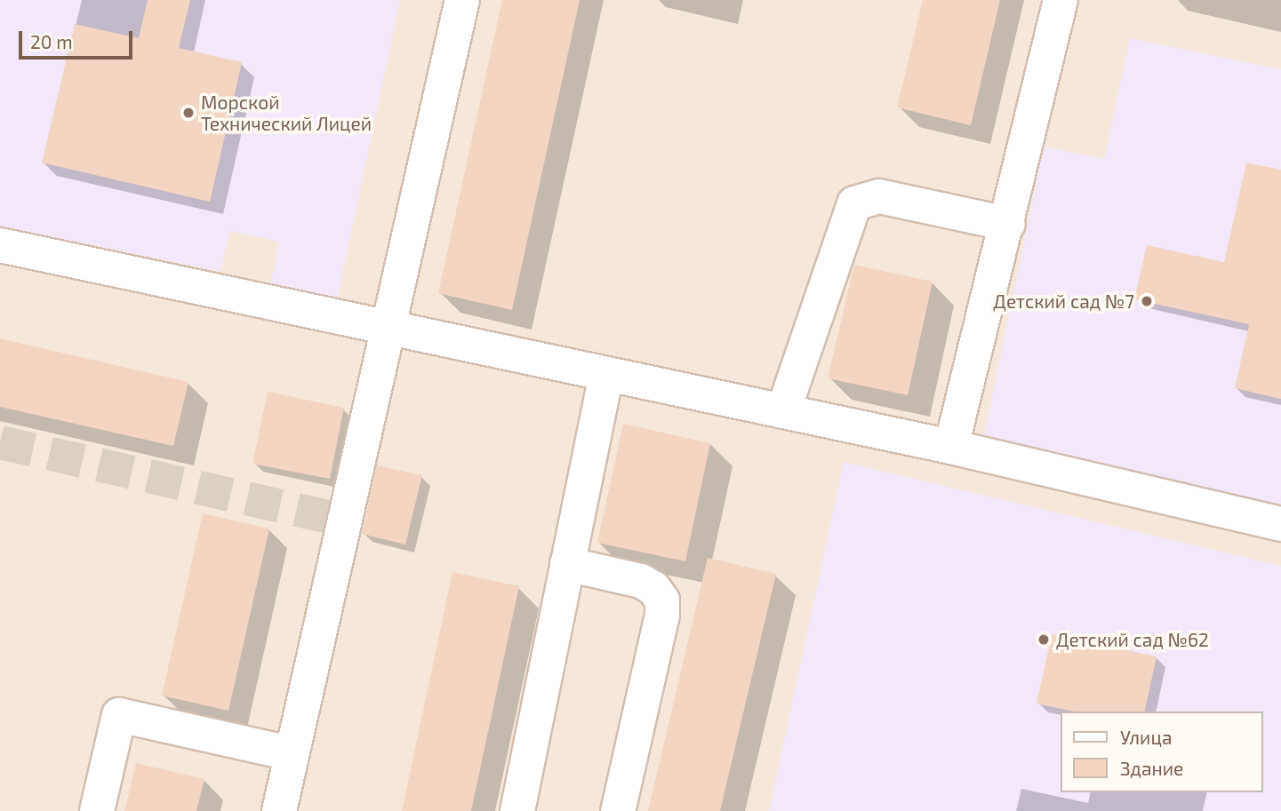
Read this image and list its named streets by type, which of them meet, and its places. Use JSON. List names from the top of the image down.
{
  "places": ["Морской Технический Лицей", "Детский сад №7", "Детский сад №62"],
  "legend": ["Улица", "Здание"],
  "scale_bar": "20 m"
}
